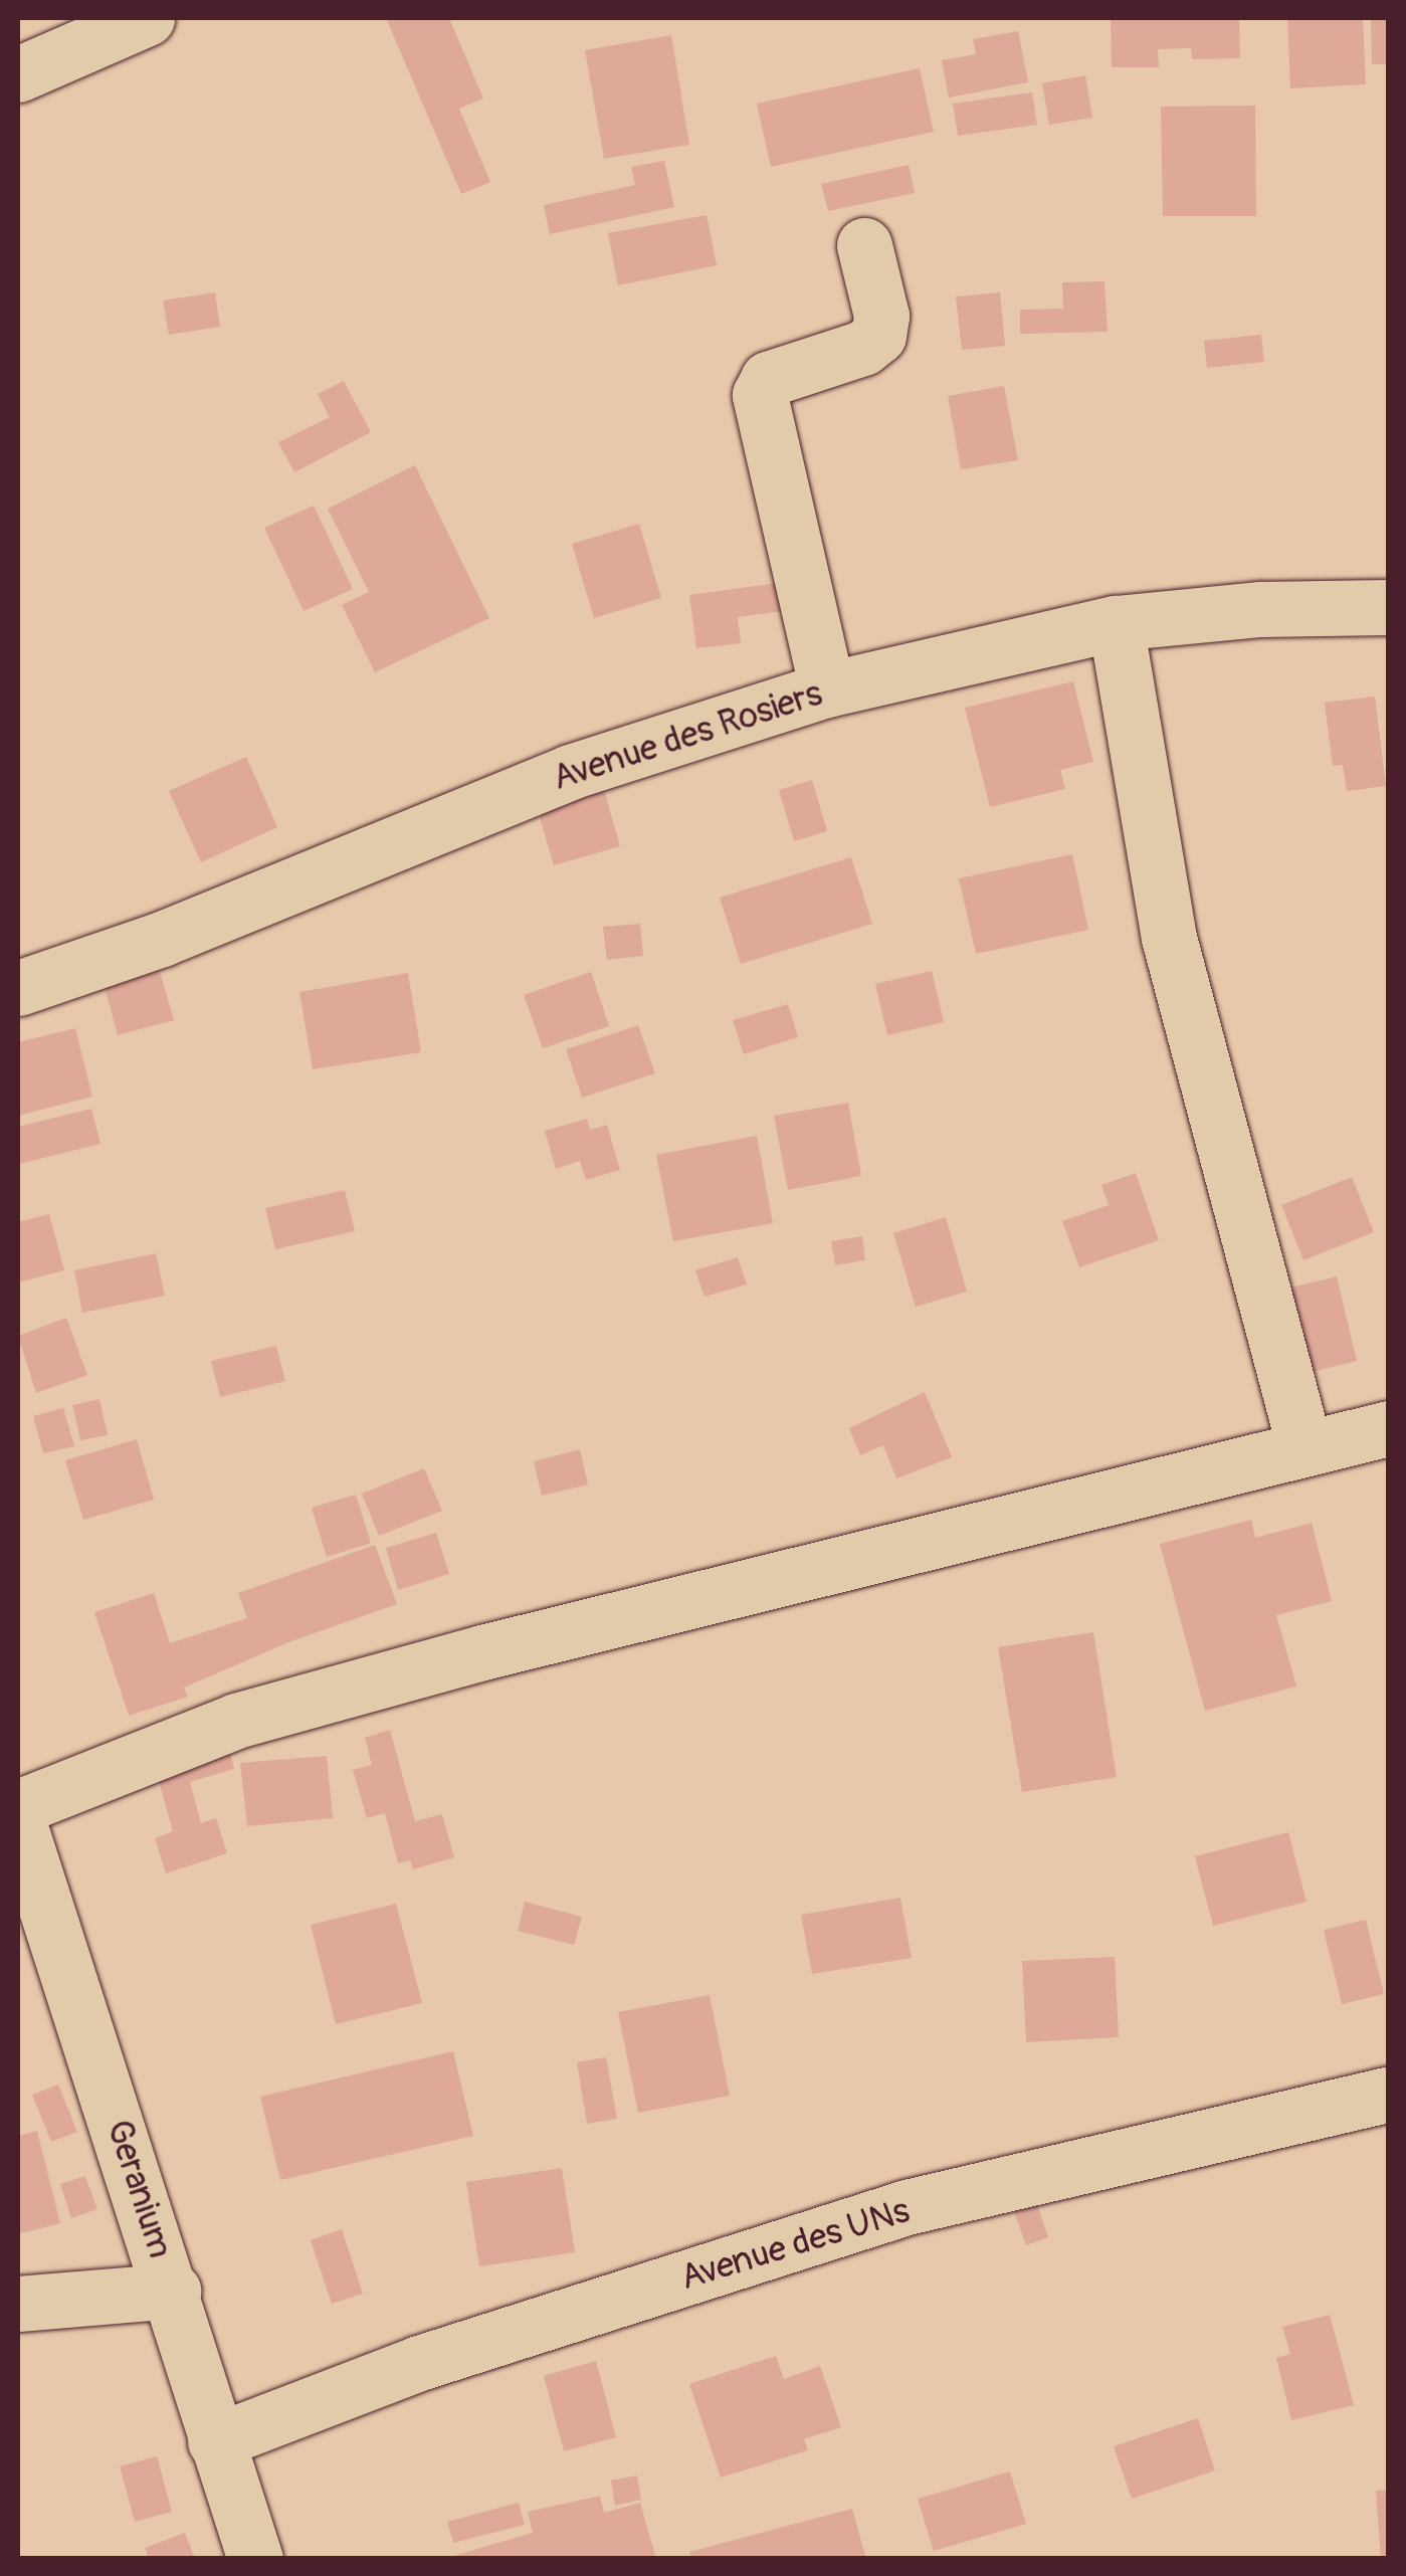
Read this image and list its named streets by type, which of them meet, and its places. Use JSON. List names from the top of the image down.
{
  "streets": {
    "street": ["Avenue des Rosiers", "Geranium", "Avenue des UNs"]
  },
  "crossings": [
    ["Geranium", "Avenue des UNs"]
  ]
}
